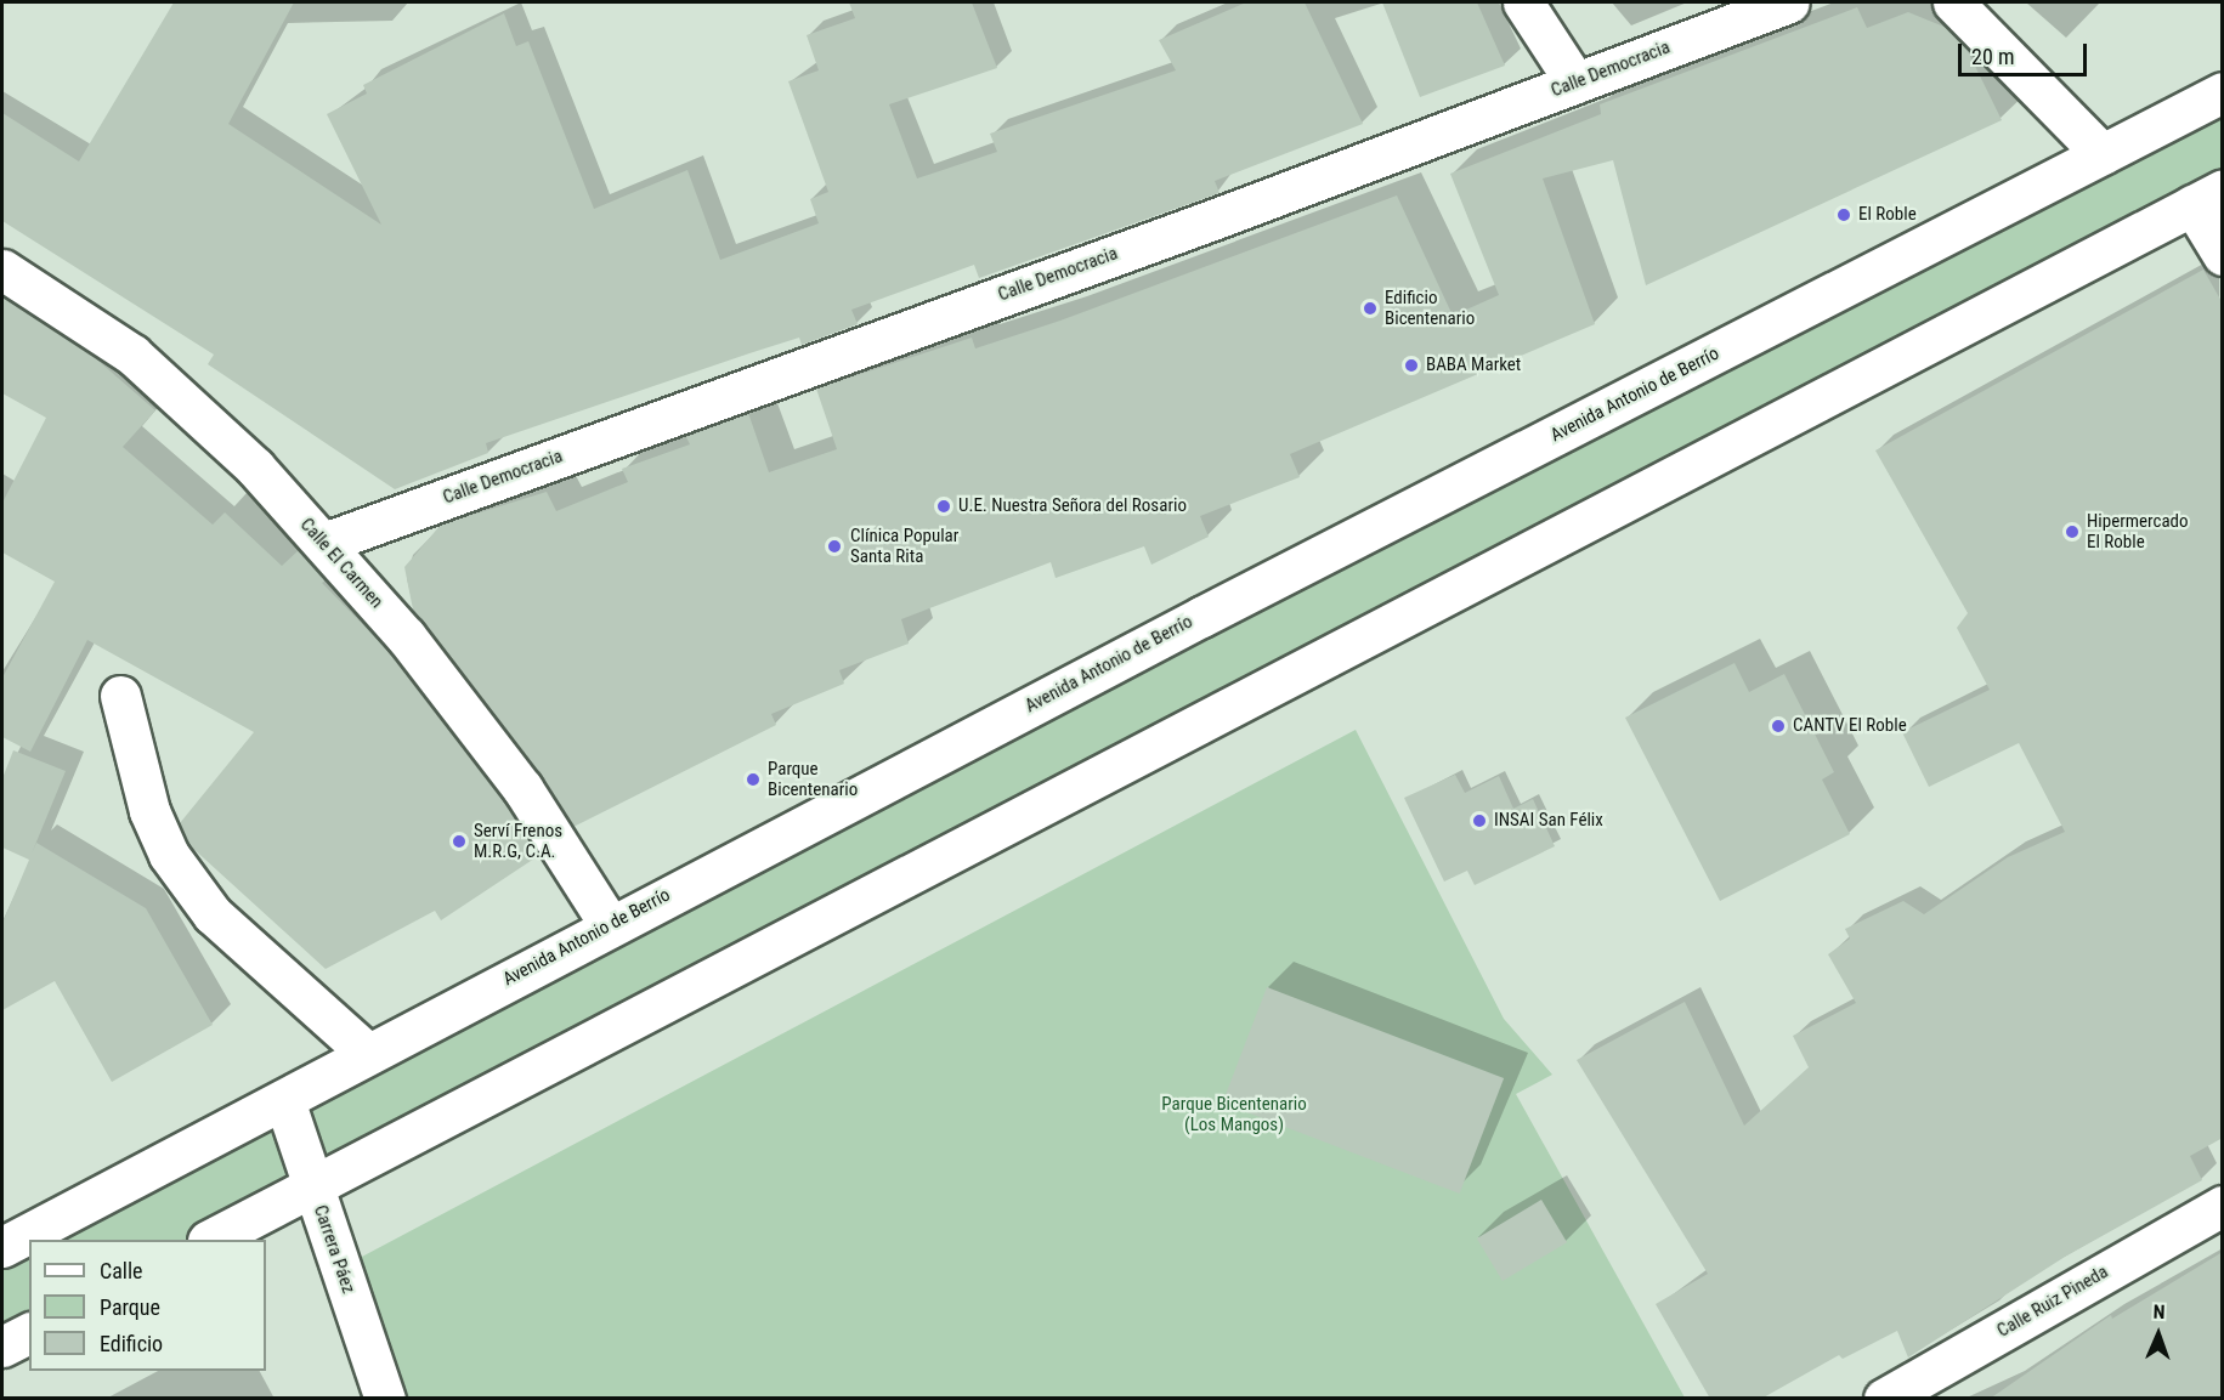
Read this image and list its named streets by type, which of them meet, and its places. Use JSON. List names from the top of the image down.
{
  "streets": {
    "street": [
      "Calle Democracia",
      "Avenida Antonio de Berrío",
      "Calle El Carmen",
      "Carrera Páez",
      "Calle Ruiz Pineda"
    ]
  },
  "crossings": [
    ["Calle Democracia", "Calle El Carmen"],
    ["Avenida Antonio de Berrío", "Calle El Carmen"],
    ["Avenida Antonio de Berrío", "Carrera Páez"]
  ],
  "parks": ["Parque Bicentenario (Los Mangos)"],
  "places": [
    "El Roble",
    "Edificio Bicentenario",
    "BABA Market",
    "U.E. Nuestra Señora del Rosario",
    "Hipermercado El Roble",
    "Clínica Popular Santa Rita",
    "CANTV El Roble",
    "Parque Bicentenario",
    "INSAI San Félix",
    "Serví Frenos M.R.G, C.A."
  ],
  "legend": ["Calle", "Parque", "Edificio"],
  "scale_bar": "20 m",
  "north": "top"
}
